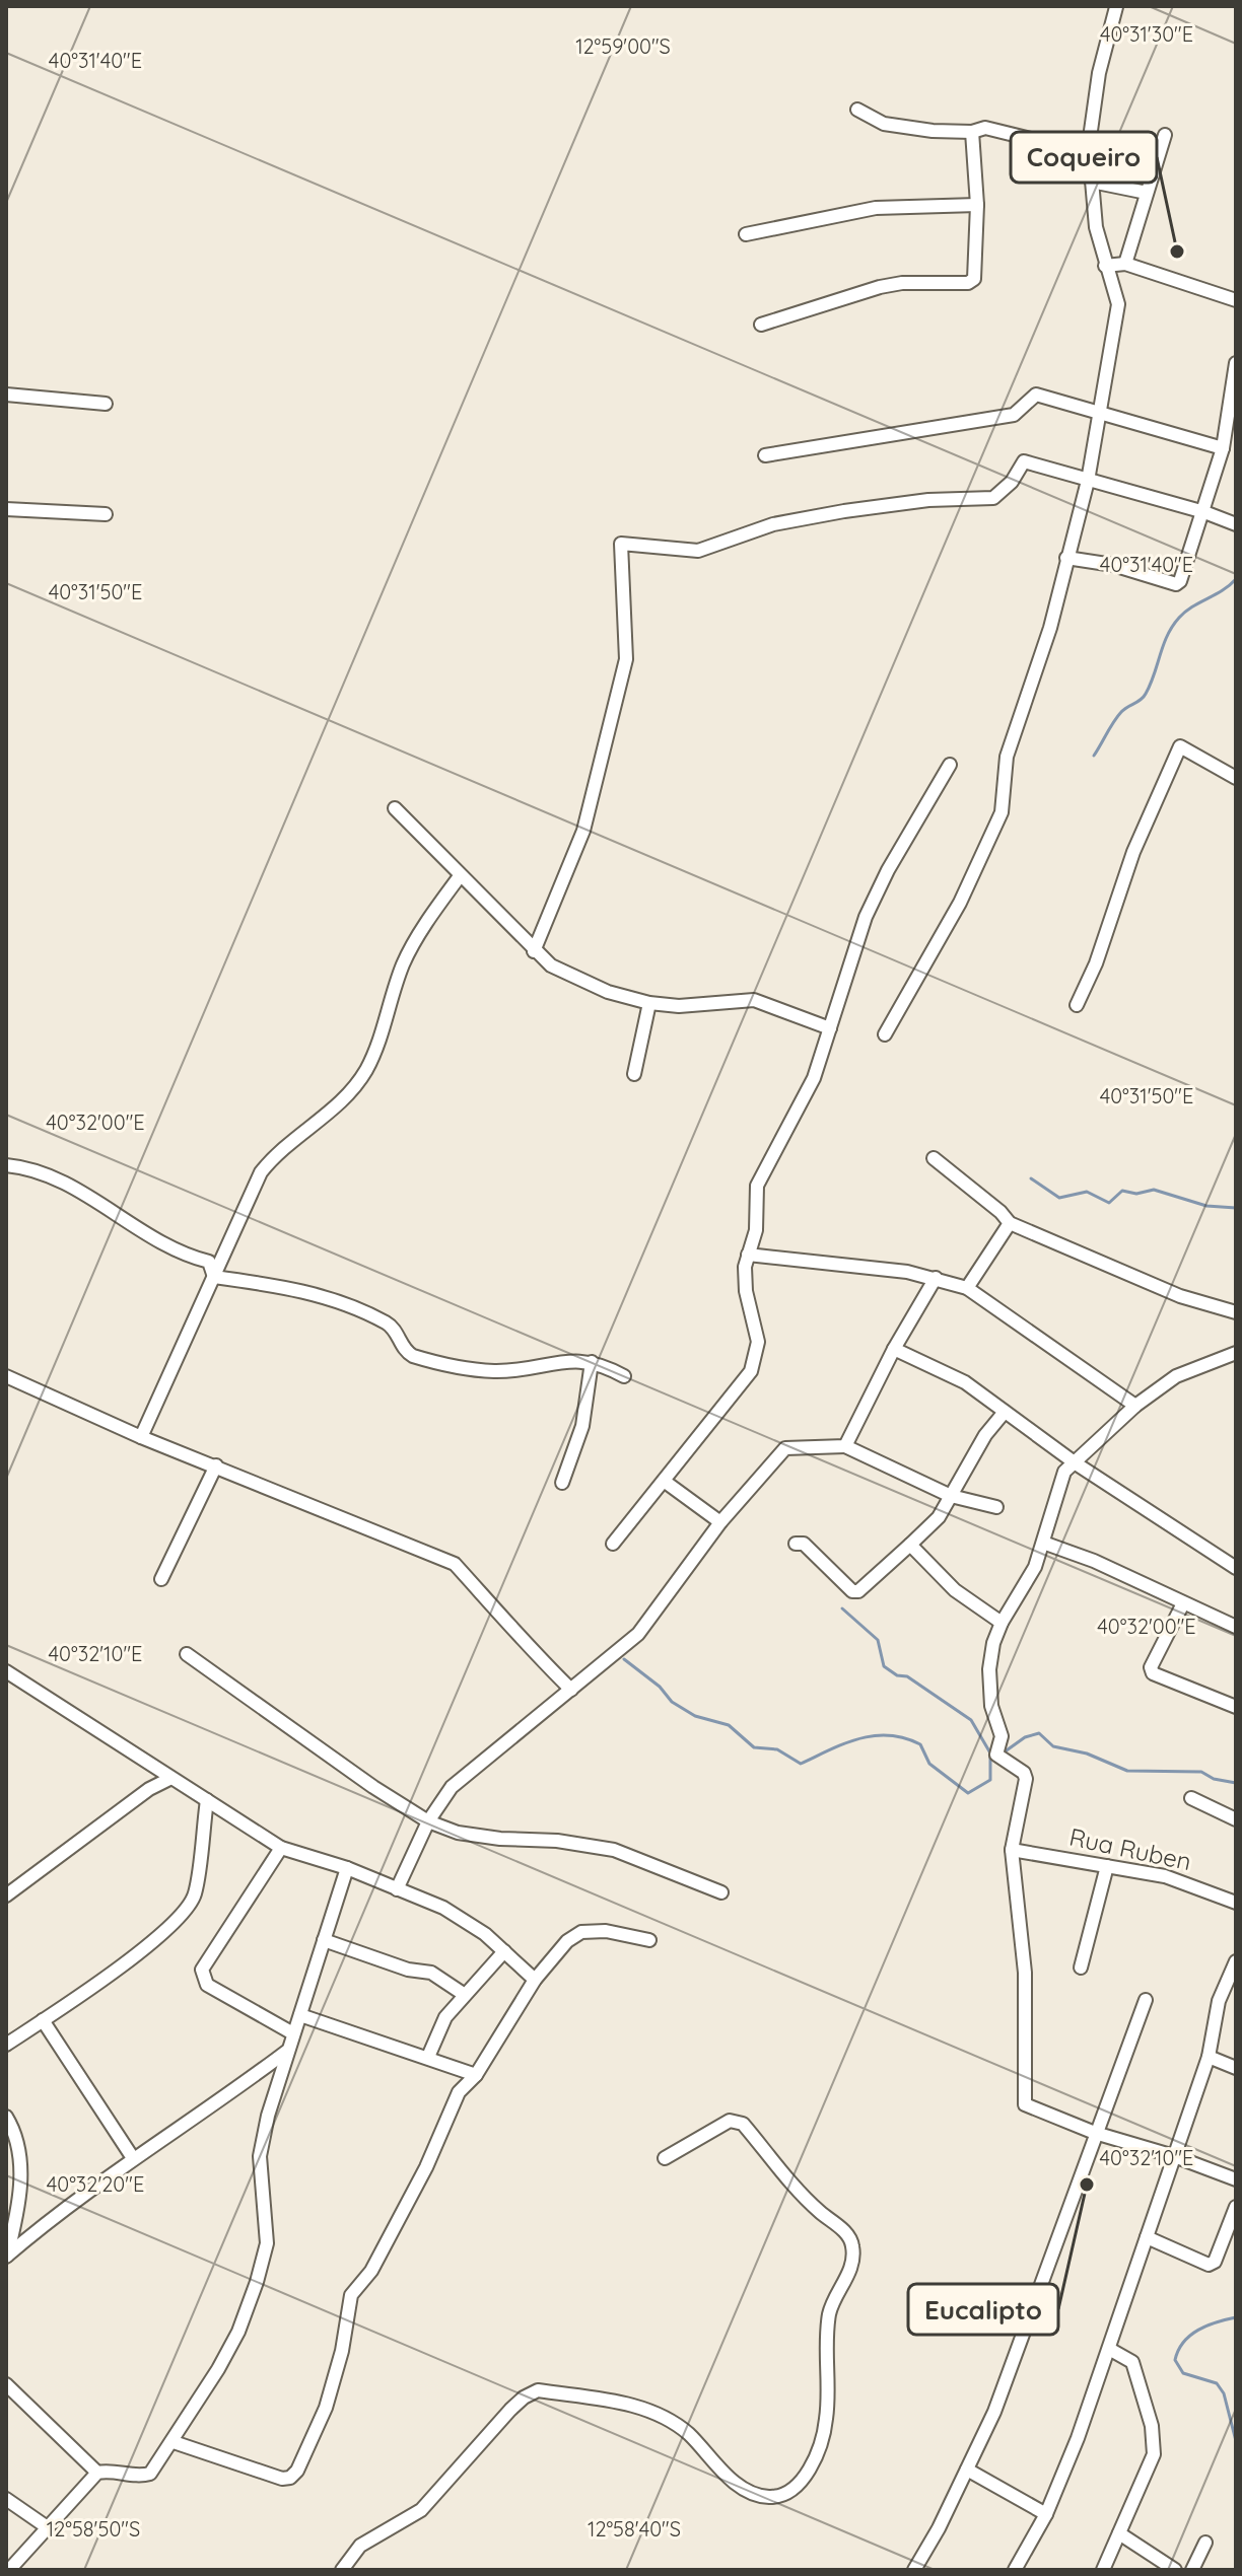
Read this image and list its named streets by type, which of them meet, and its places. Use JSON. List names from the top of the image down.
{
  "streets": {
    "street": ["Rua Ruben"]
  },
  "places": ["Coqueiro", "Eucalipto"],
  "coordinates": [
    "40°31'30\"E",
    "12°59'00\"S",
    "40°31'40\"E",
    "40°31'50\"E",
    "40°32'00\"E",
    "40°32'10\"E",
    "40°32'20\"E",
    "12°58'50\"S",
    "12°58'40\"S"
  ]
}
